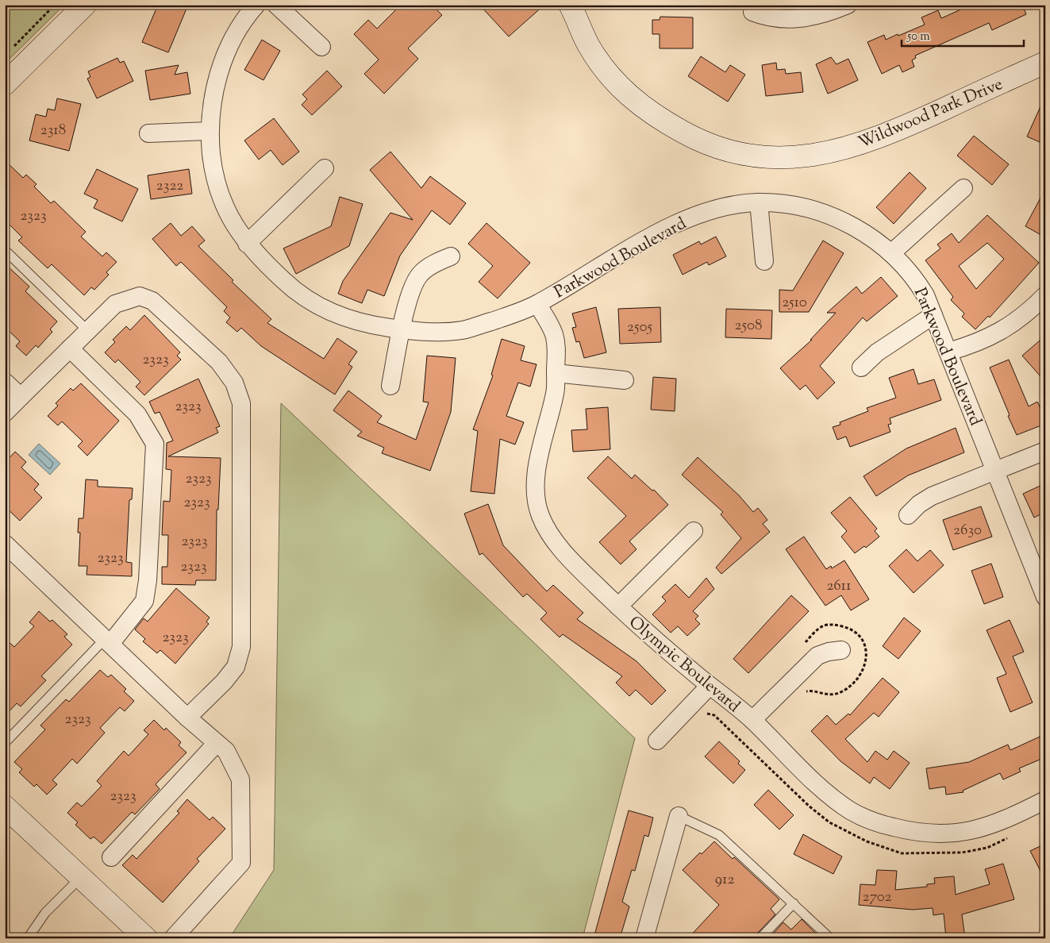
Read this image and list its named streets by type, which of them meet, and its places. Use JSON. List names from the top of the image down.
{
  "streets": {
    "street": ["Wildwood Park Drive", "Parkwood Boulevard", "Olympic Boulevard"]
  },
  "crossings": [
    ["Parkwood Boulevard", "Olympic Boulevard"]
  ],
  "house_numbers": [
    "2318",
    "2322",
    "2323",
    "2510",
    "2508",
    "2505",
    "2323",
    "2323",
    "2323",
    "2323",
    "2630",
    "2323",
    "2323",
    "2323",
    "2611",
    "2323",
    "2323",
    "2323",
    "912",
    "2702"
  ],
  "scale_bar": "50 m"
}
